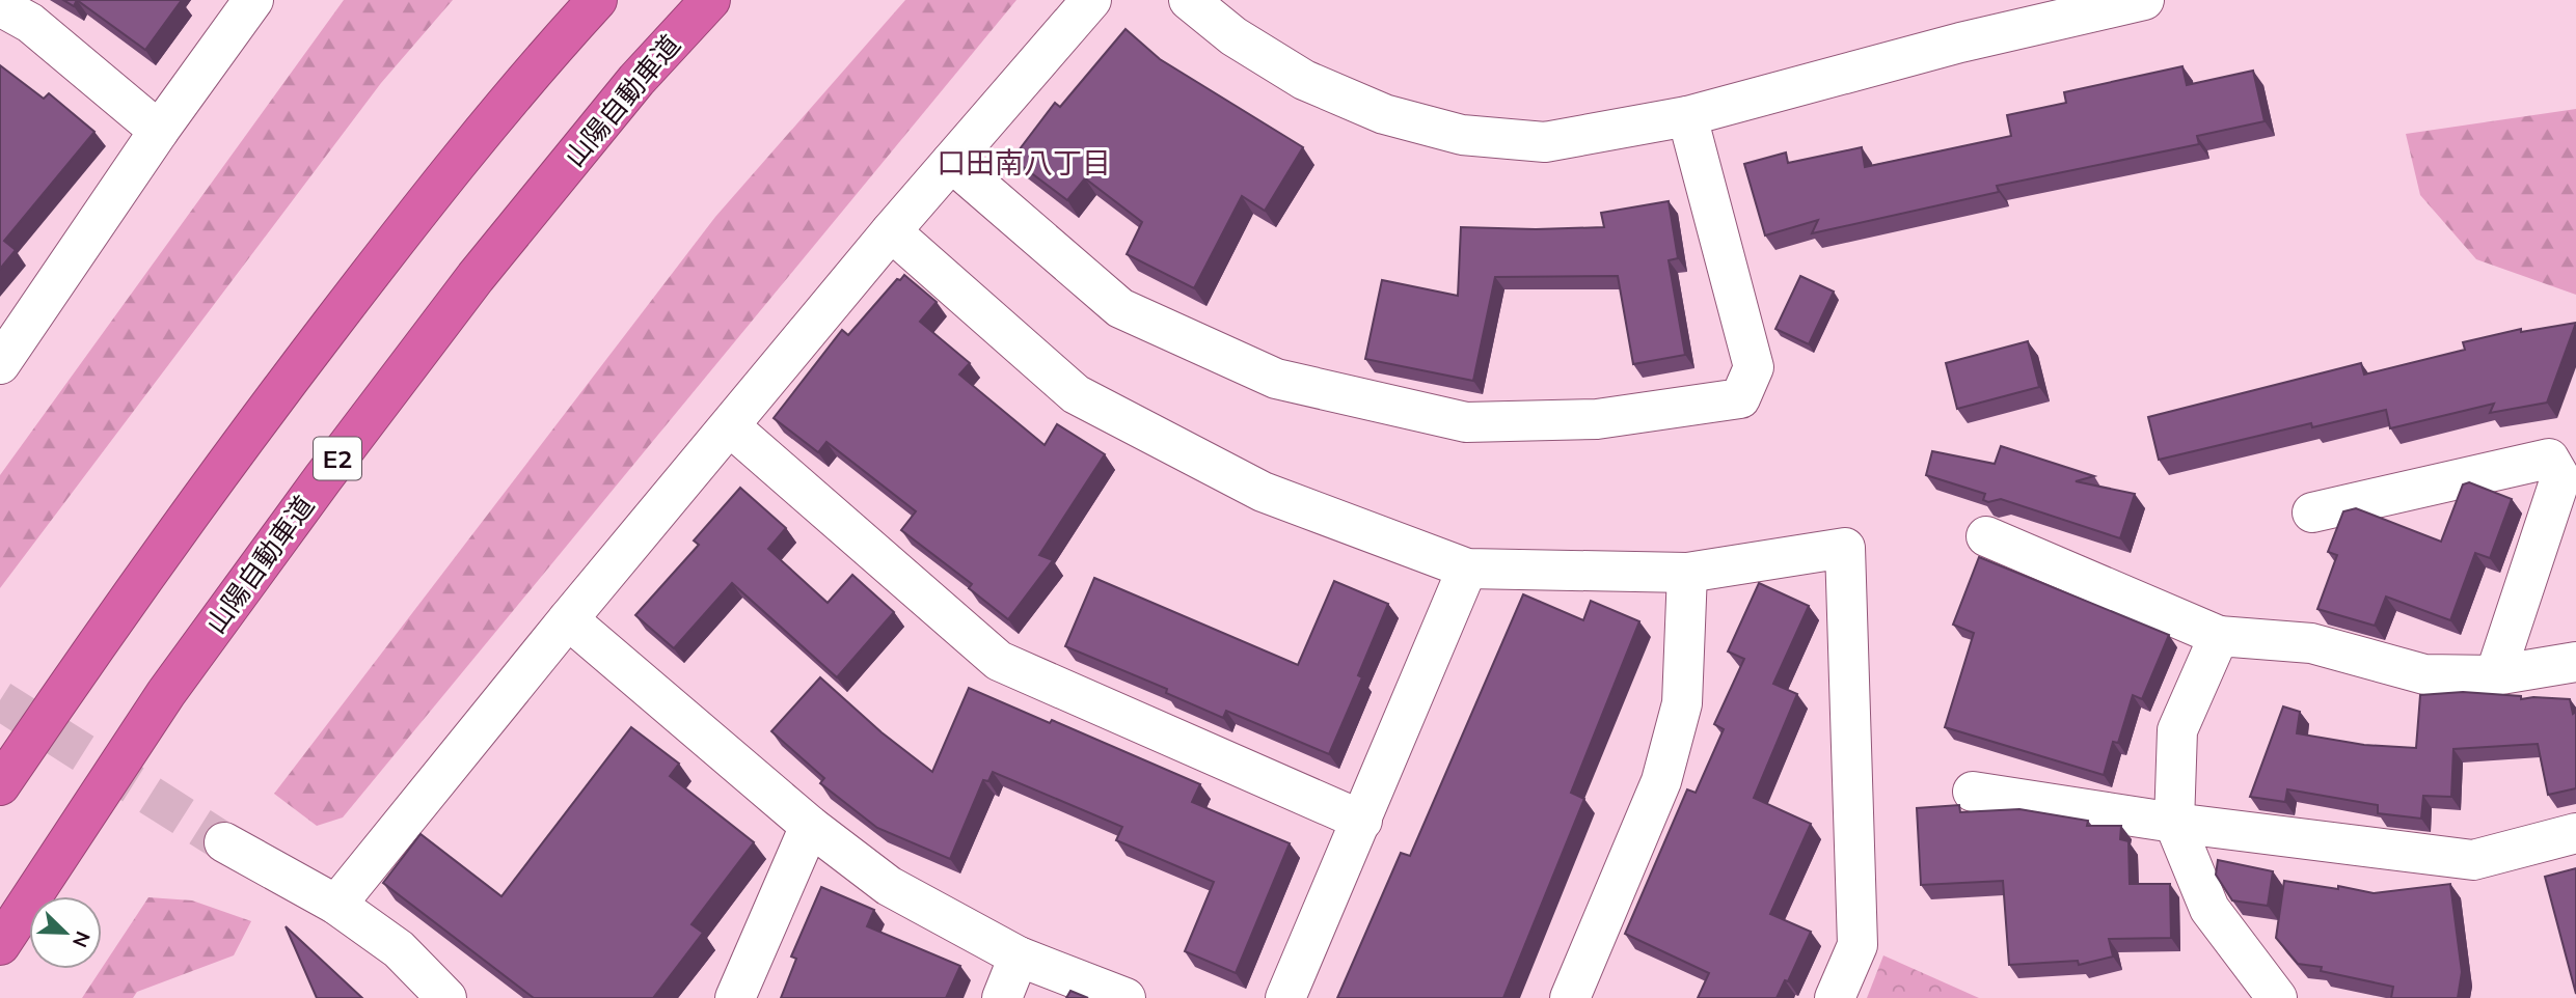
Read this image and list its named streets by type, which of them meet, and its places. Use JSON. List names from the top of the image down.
{
  "streets": {
    "highway": ["山陽自動車道", "E2"]
  },
  "districts": ["口田南八丁目"],
  "north": "bottom right"
}
